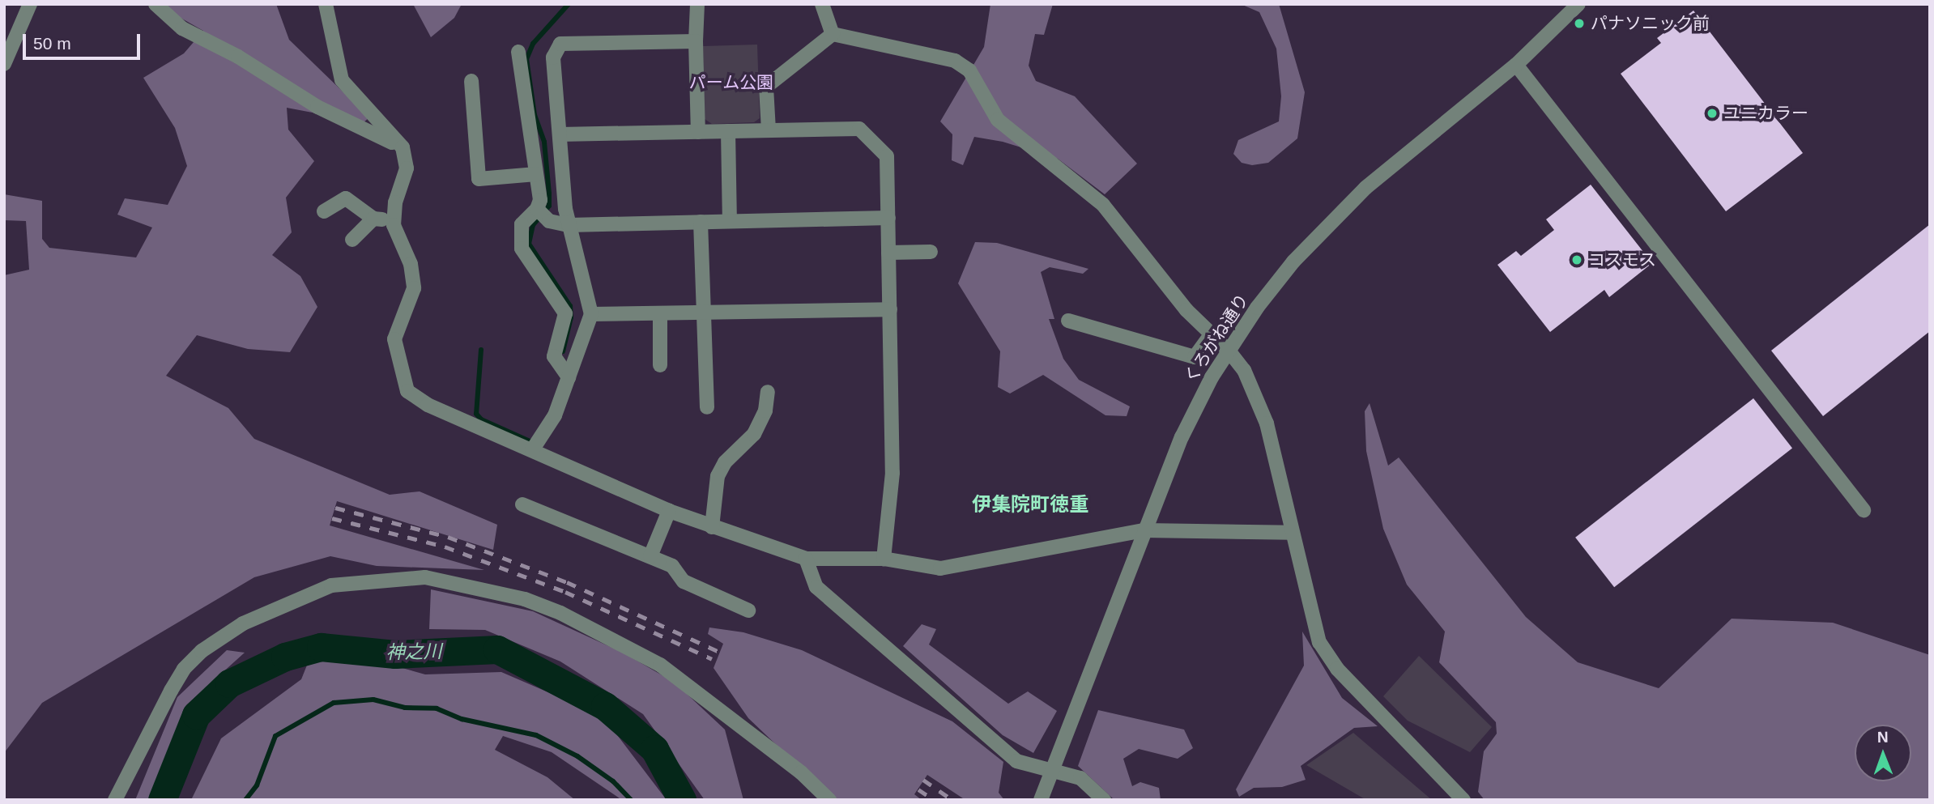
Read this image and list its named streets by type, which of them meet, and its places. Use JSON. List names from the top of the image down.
{
  "streets": {
    "street": ["くろがね通り"]
  },
  "districts": ["伊集院町徳重"],
  "water": ["神之川"],
  "parks": ["パーム公園"],
  "places": ["パナソニック前", "ユニカラー", "コスモス"],
  "scale_bar": "50 m",
  "north": "top"
}
